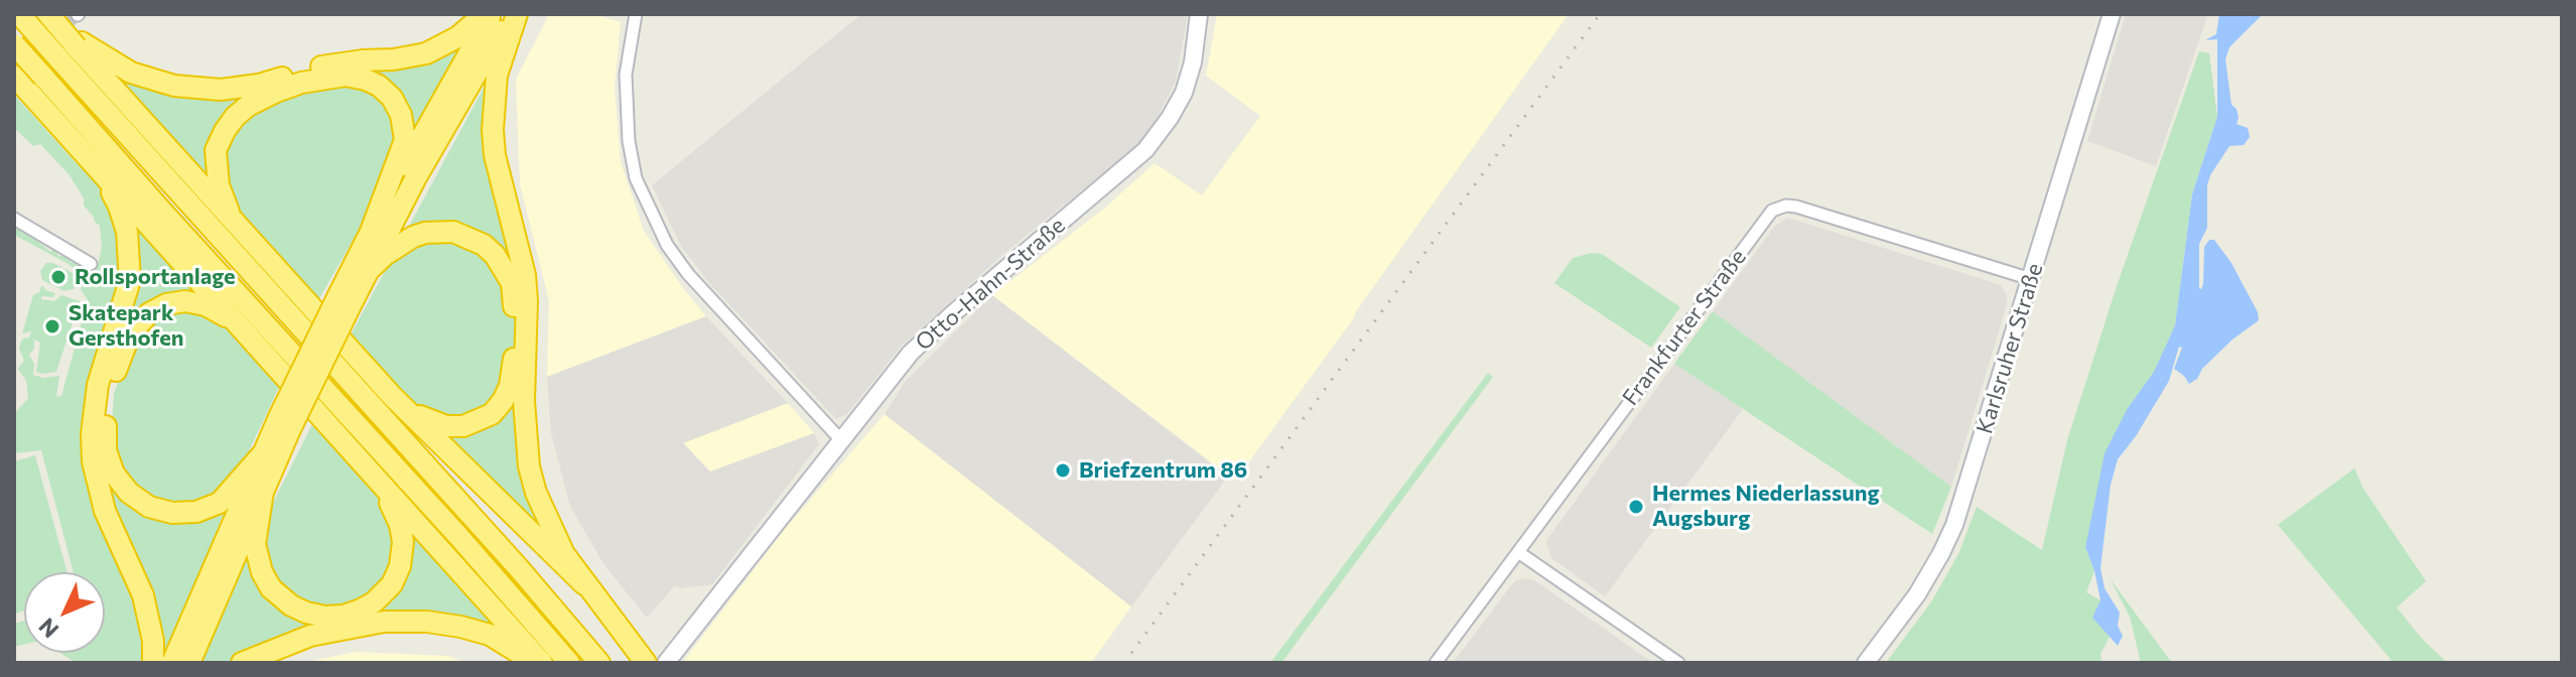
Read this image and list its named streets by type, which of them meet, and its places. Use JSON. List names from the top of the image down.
{
  "streets": {
    "street": ["Otto-Hahn-Straße", "Frankfurter Straße", "Karlsruher Straße"]
  },
  "crossings": [
    ["Frankfurter Straße", "Karlsruher Straße"]
  ],
  "places": [
    "Rollsportanlage",
    "Skatepark Gersthofen",
    "Briefzentrum 86",
    "Hermes Niederlassung Augsburg"
  ],
  "north": "bottom left"
}
